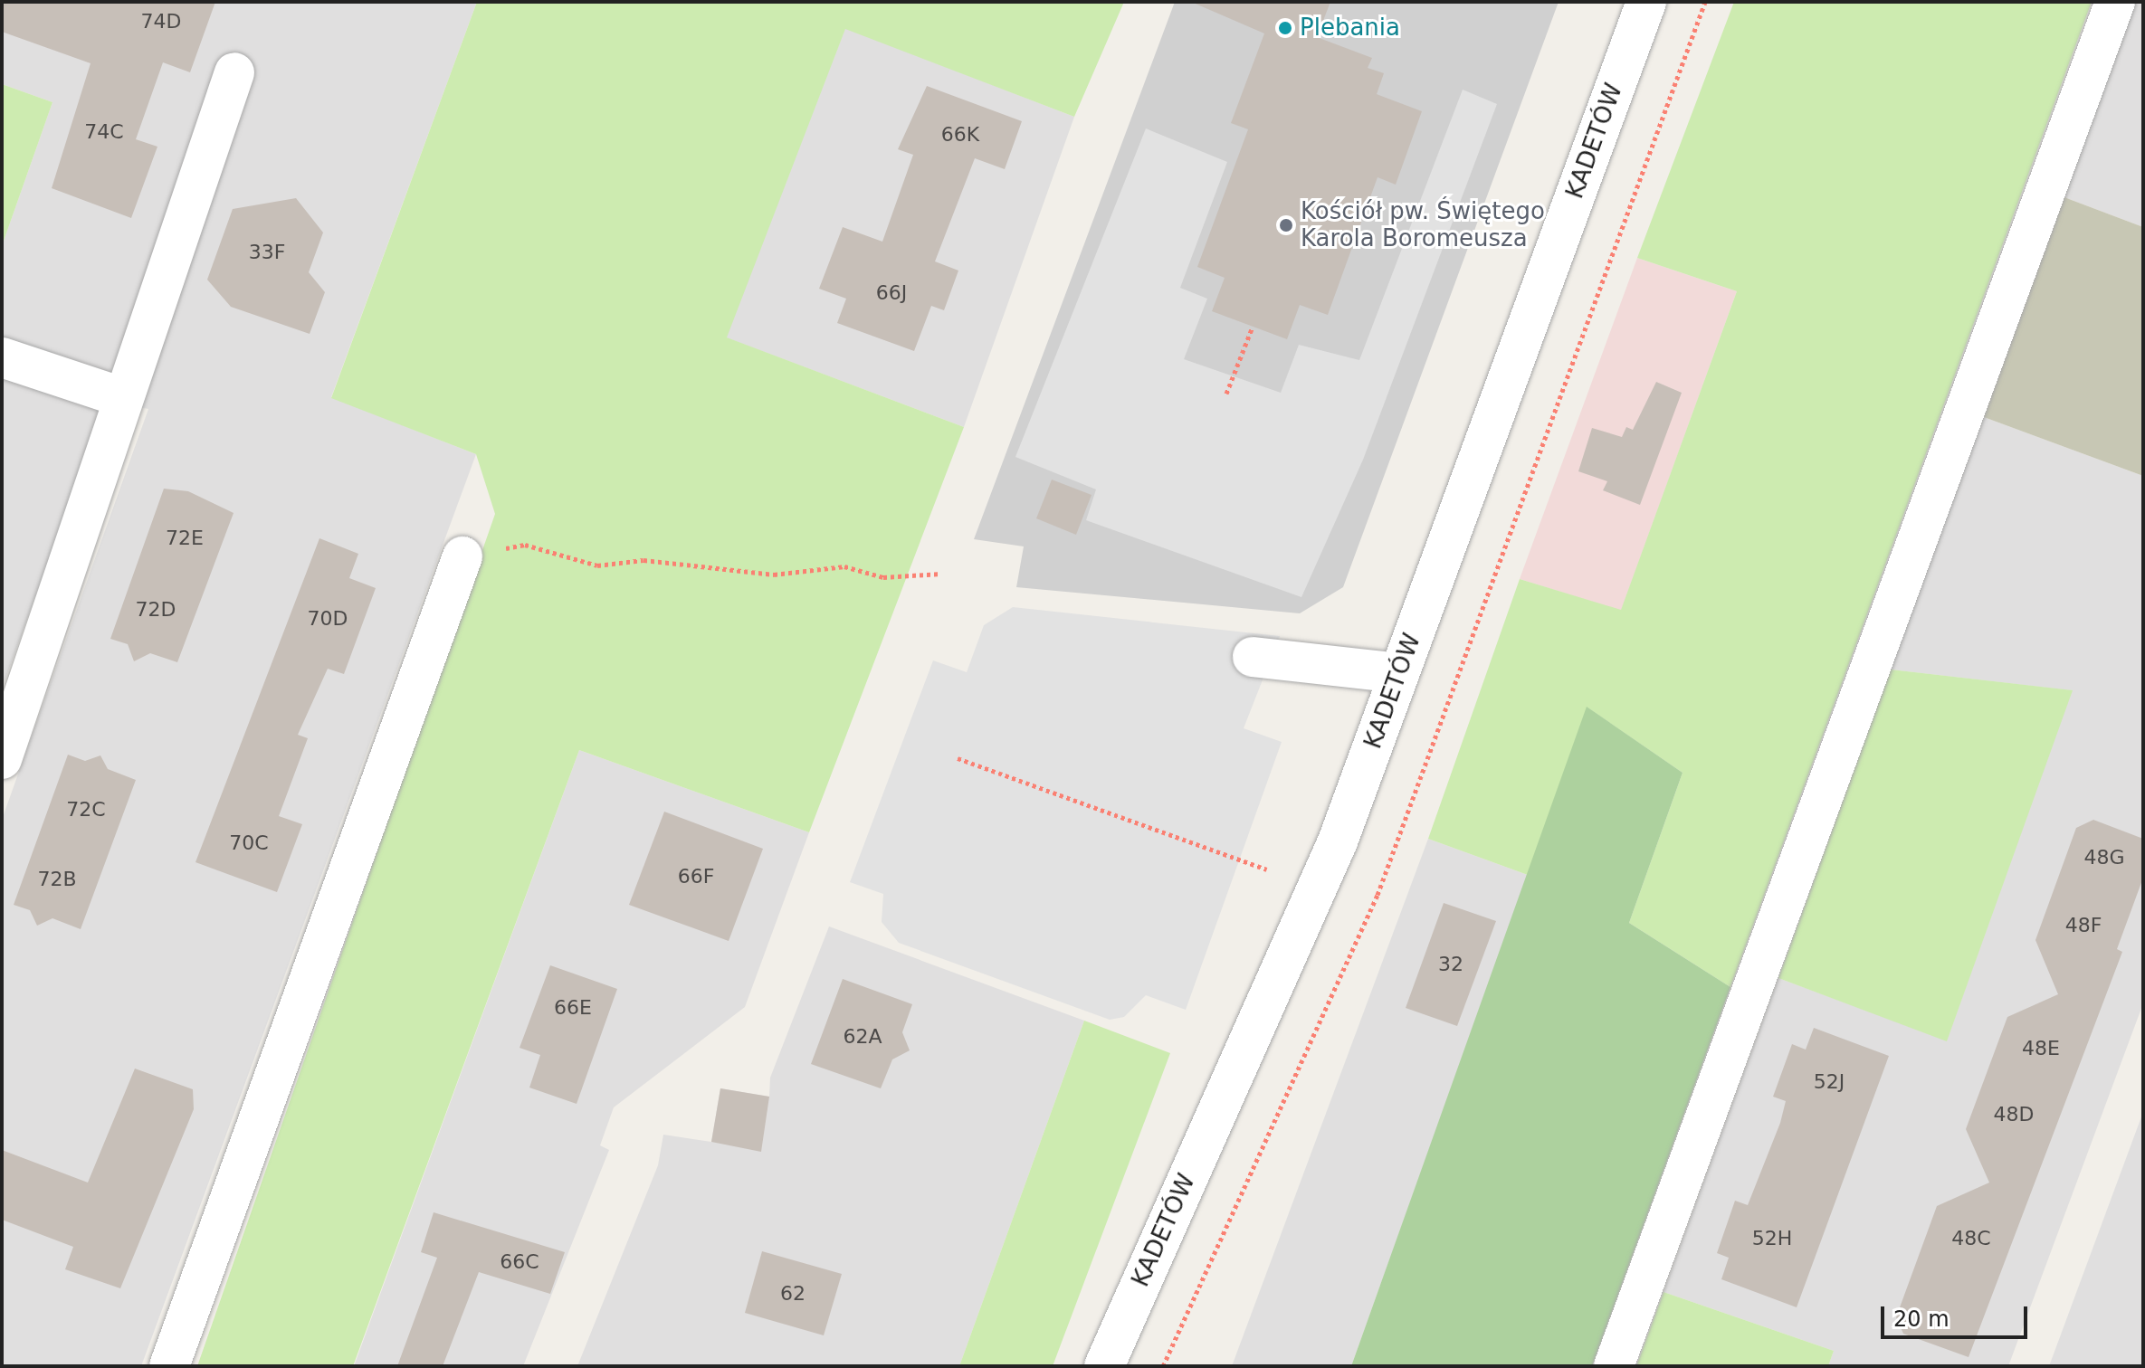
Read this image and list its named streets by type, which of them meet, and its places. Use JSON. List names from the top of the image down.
{
  "streets": {
    "street": ["KADETÓW"]
  },
  "places": ["Plebania", "Kościół pw. Świętego Karola Boromeusza"],
  "house_numbers": [
    "74D",
    "74C",
    "66K",
    "33F",
    "66J",
    "72E",
    "72D",
    "70D",
    "72C",
    "70C",
    "48G",
    "66F",
    "72B",
    "48F",
    "32",
    "66E",
    "62A",
    "48E",
    "52J",
    "48D",
    "52H",
    "48C",
    "66C",
    "62"
  ],
  "scale_bar": "20 m"
}
